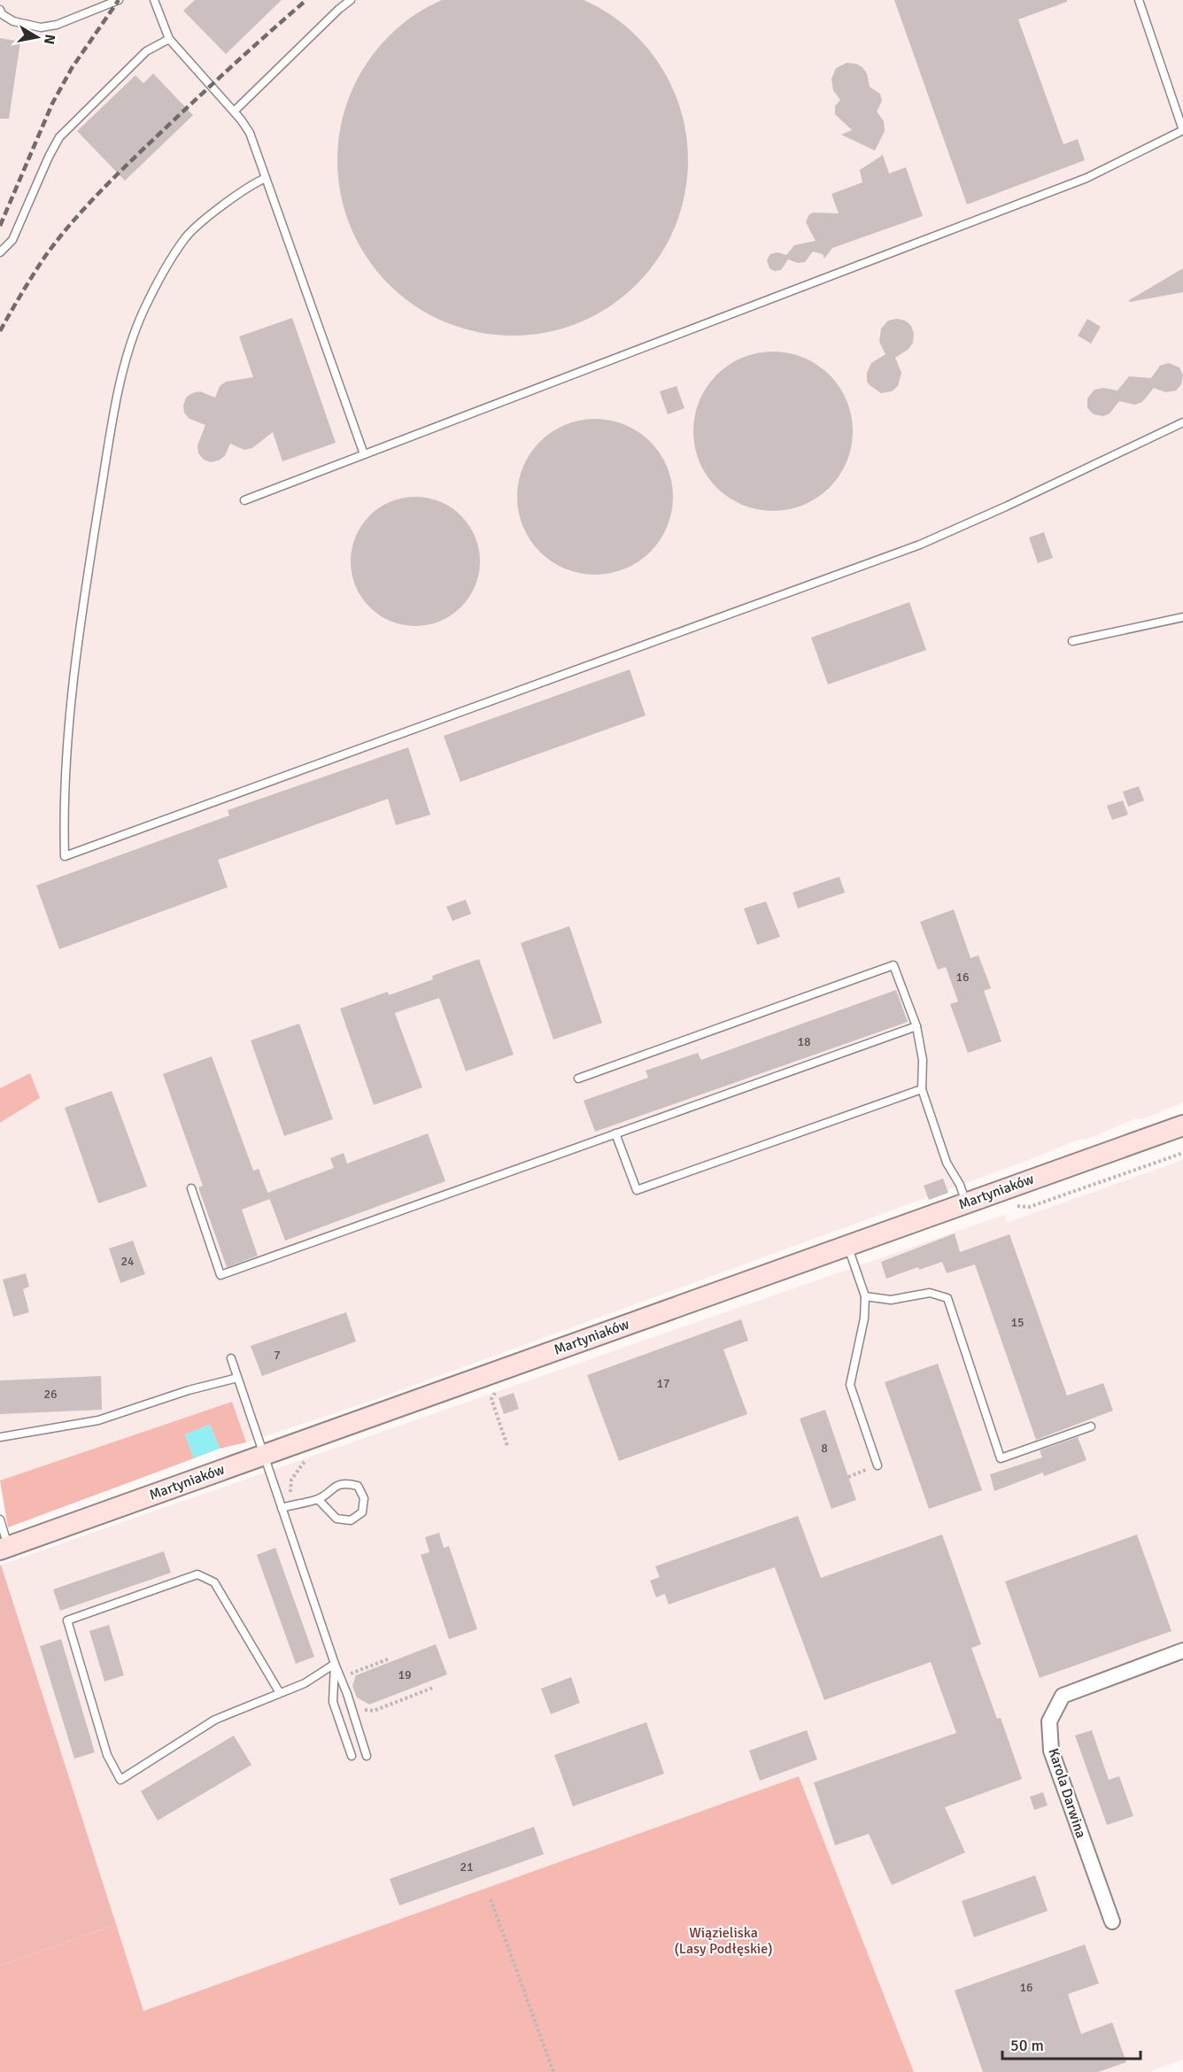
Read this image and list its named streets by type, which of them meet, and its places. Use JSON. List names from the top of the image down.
{
  "streets": {
    "main road": ["Martyniaków"],
    "street": ["Karola Darwina"]
  },
  "parks": ["Wiązieliska (Lasy Podłęskie)"],
  "house_numbers": [
    "16",
    "18",
    "24",
    "15",
    "7",
    "17",
    "26",
    "8",
    "19",
    "21",
    "16"
  ],
  "scale_bar": "50 m",
  "north": "right"
}
